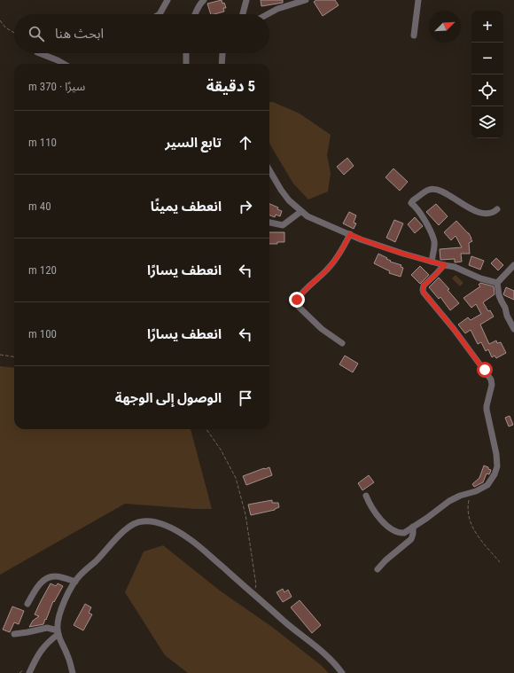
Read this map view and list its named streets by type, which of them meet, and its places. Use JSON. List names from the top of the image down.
{
  "north": "top right",
  "page": {
    "map_buttons": ["+", "−"],
    "search": "ابحث هنا",
    "heading": ["5 دقيقة", "سيرًا · 370 m"],
    "list": [
      ["تابع السير", "110 m"],
      ["انعطف يمينًا", "40 m"],
      ["انعطف يسارًا", "120 m"],
      ["انعطف يسارًا", "100 m"],
      "الوصول إلى الوجهة"
    ]
  }
}
